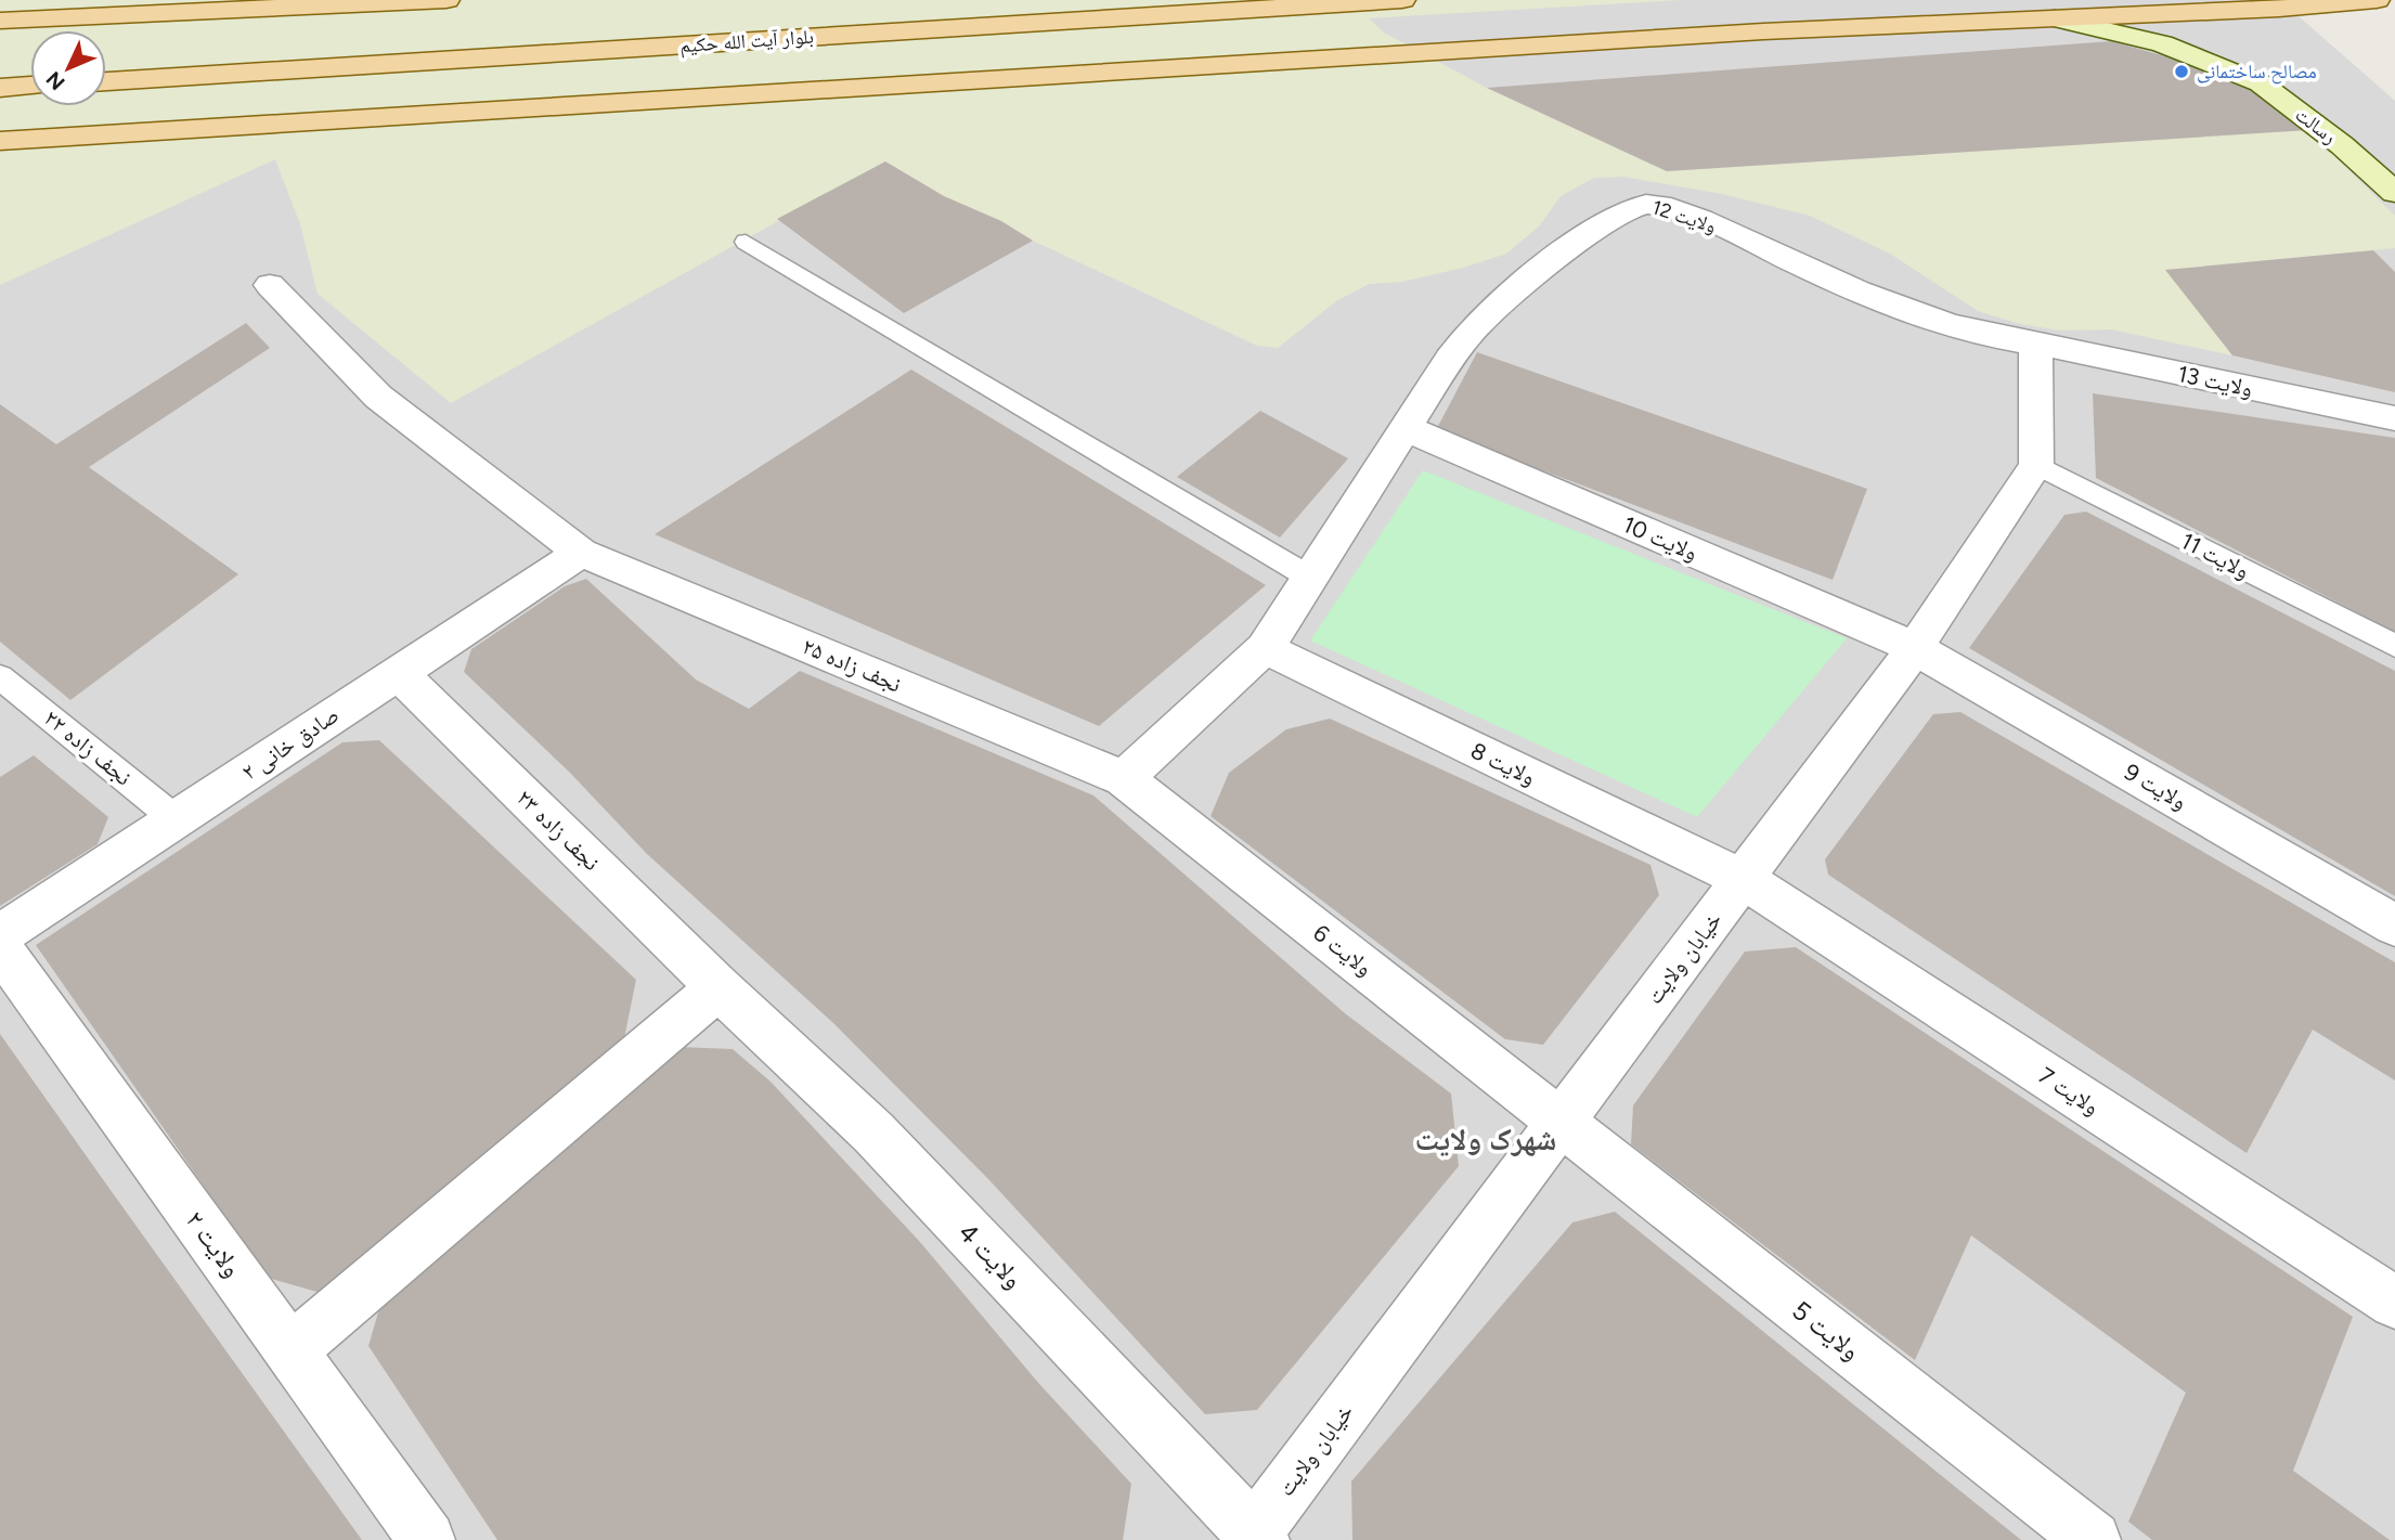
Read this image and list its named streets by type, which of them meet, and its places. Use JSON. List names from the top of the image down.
{
  "streets": {
    "main road": ["بلوار آیت الله حکیم", "رسالت"],
    "street": [
      "ولایت 12",
      "ولایت 13",
      "ولایت 10",
      "نجف زاده ۲۵",
      "صادق خانی ۲",
      "ولایت 8",
      "ولایت 9",
      "نجف زاده ۲۳",
      "ولایت 6",
      "خیابان ولایت",
      "ولایت 7",
      "ولایت ۲",
      "ولایت 4",
      "ولایت 5"
    ],
    "lane": ["ولایت 11", "نجف زاده ۲۲"]
  },
  "crossings": [
    ["ولایت 12", "ولایت 13"],
    ["ولایت 12", "ولایت 10"],
    ["ولایت 12", "نجف زاده ۲۵"],
    ["ولایت 12", "ولایت 8"],
    ["ولایت 12", "ولایت 6"],
    ["ولایت 10", "ولایت 9"],
    ["ولایت 10", "خیابان ولایت"],
    ["ولایت 11", "خیابان ولایت"],
    ["نجف زاده ۲۵", "صادق خانی ۲"],
    ["نجف زاده ۲۵", "ولایت 6"],
    ["صادق خانی ۲", "نجف زاده ۲۲"],
    ["صادق خانی ۲", "نجف زاده ۲۳"],
    ["ولایت 8", "خیابان ولایت"],
    ["ولایت 8", "ولایت 7"],
    ["ولایت 9", "خیابان ولایت"],
    ["نجف زاده ۲۳", "ولایت 4"],
    ["ولایت 6", "خیابان ولایت"],
    ["ولایت 6", "ولایت 5"],
    ["خیابان ولایت", "ولایت 7"],
    ["خیابان ولایت", "ولایت 4"],
    ["خیابان ولایت", "ولایت 5"]
  ],
  "districts": ["شهرک ولایت"],
  "places": ["مصالح ساختمانی"],
  "north": "bottom left"
}
